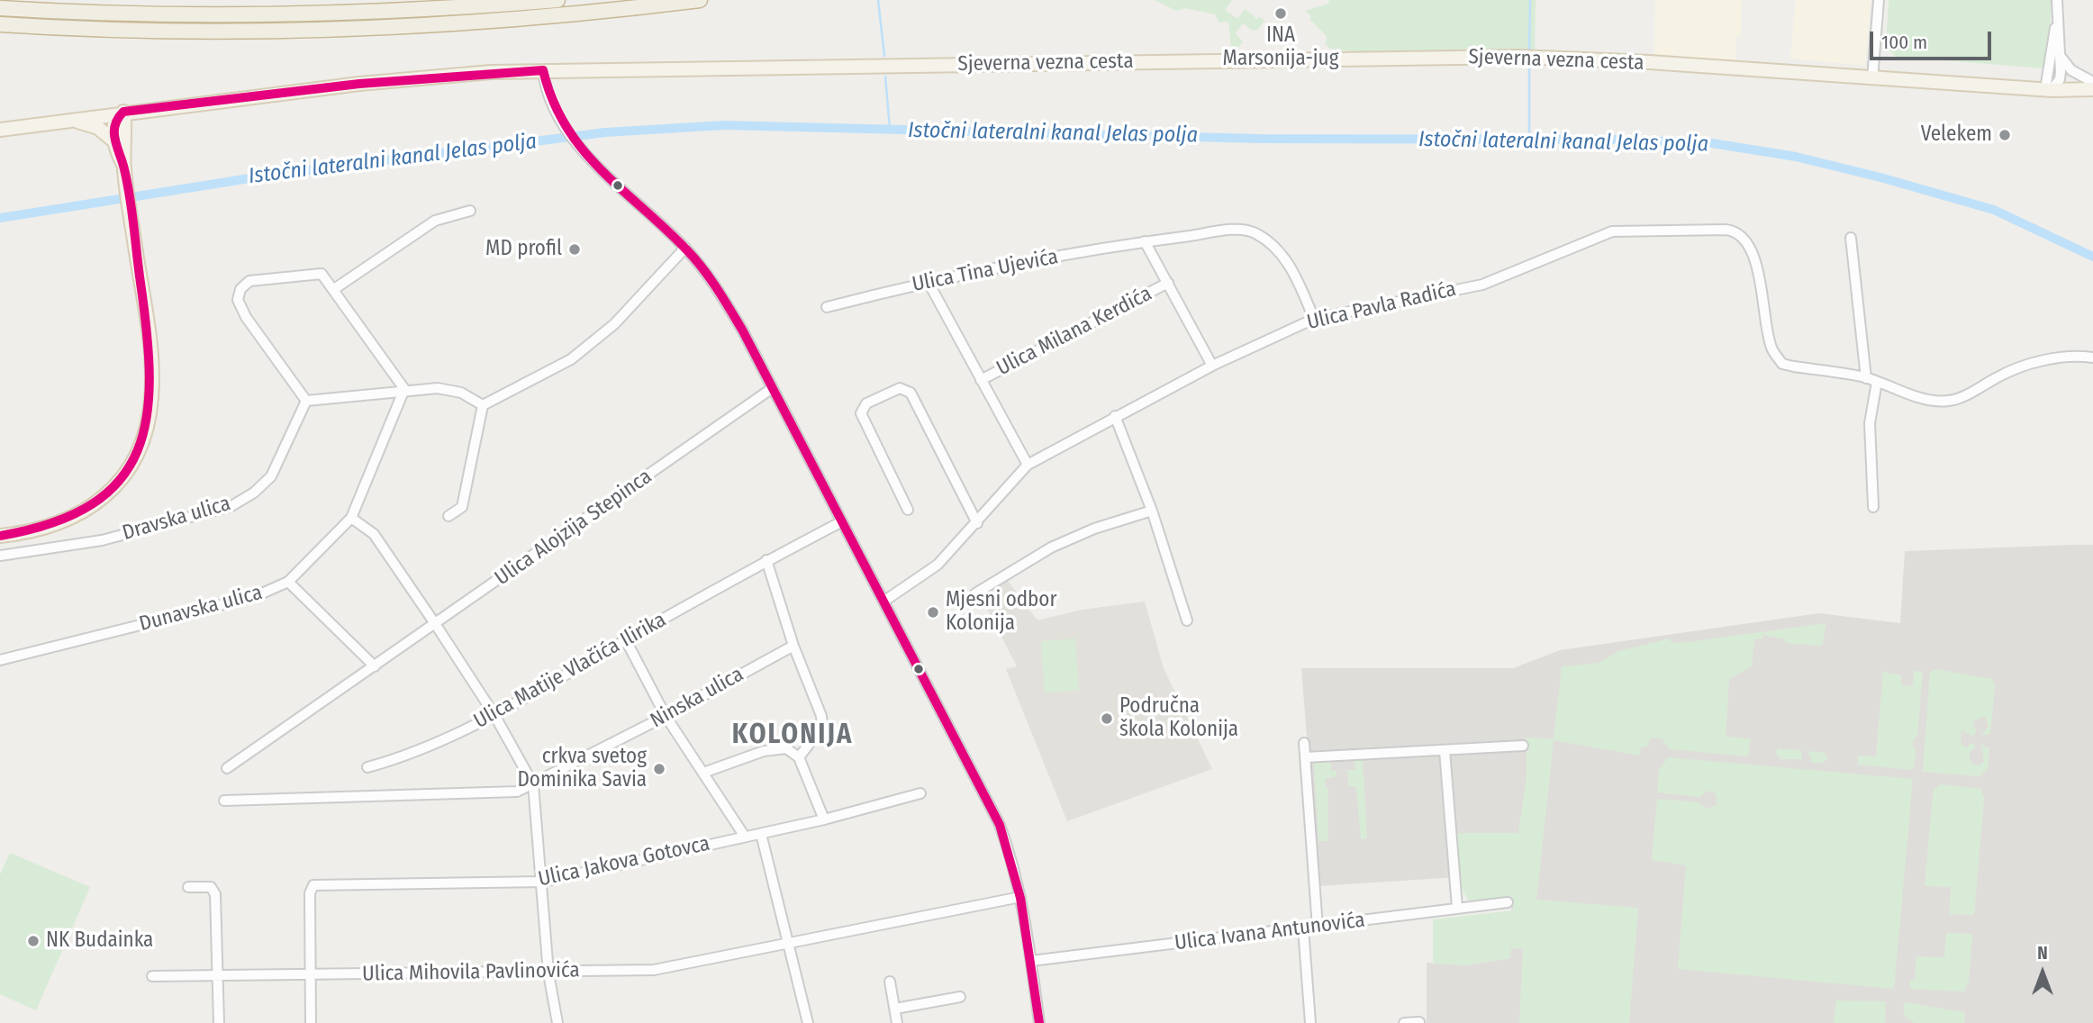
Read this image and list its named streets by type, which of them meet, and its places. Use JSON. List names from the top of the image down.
{
  "streets": {
    "main road": ["Sjeverna vezna cesta"],
    "street": [
      "Ulica Tina Ujevića",
      "Ulica Pavla Radića",
      "Ulica Milana Kerdića",
      "Dravska ulica",
      "Ulica Alojzija Stepinca",
      "Dunavska ulica",
      "Ulica Matije Vlačića Ilirika",
      "Ninska ulica",
      "Ulica Jakova Gotovca",
      "Ulica Ivana Antunovića",
      "Ulica Mihovila Pavlinovića"
    ]
  },
  "crossings": [
    ["Ulica Tina Ujevića", "Ulica Pavla Radića"],
    ["Ulica Jakova Gotovca", "Ulica Mihovila Pavlinovića"]
  ],
  "districts": ["KOLONIJA"],
  "water": ["Istočni lateralni kanal Jelas polja"],
  "places": [
    "INA Marsonija-jug",
    "Velekem",
    "MD profil",
    "Mjesni odbor Kolonija",
    "Područna škola Kolonija",
    "crkva svetog Dominika Savia",
    "NK Budainka"
  ],
  "scale_bar": "100 m",
  "north": "top"
}
